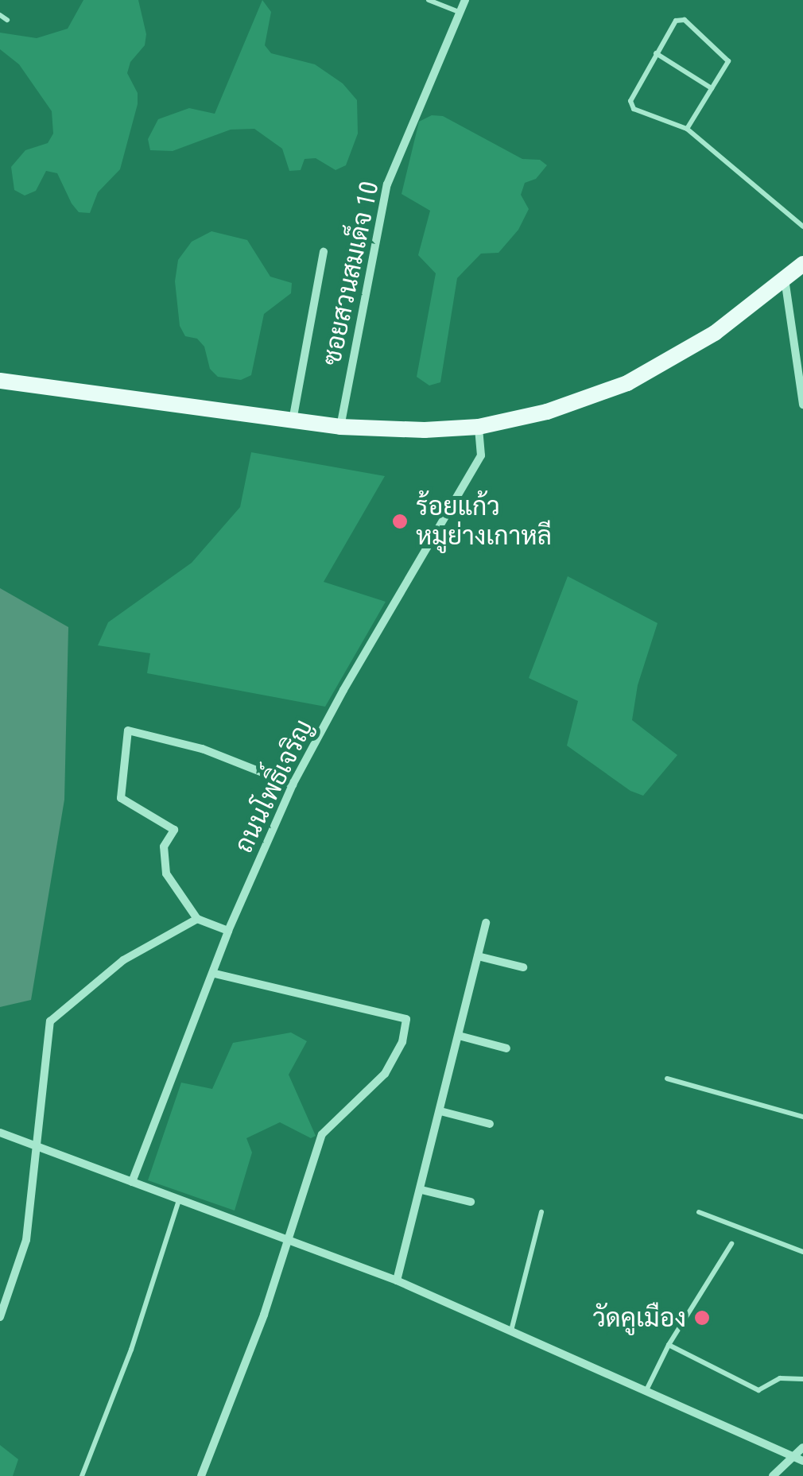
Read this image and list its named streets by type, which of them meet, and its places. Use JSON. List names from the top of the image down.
{
  "streets": {
    "street": ["ซอยสวนสมเด็จ 10", "ถนนโพธิ์เจริญ"]
  },
  "places": ["ร้อยแก้ว หมูย่างเกาหลี", "วัดคูเมือง"]
}
